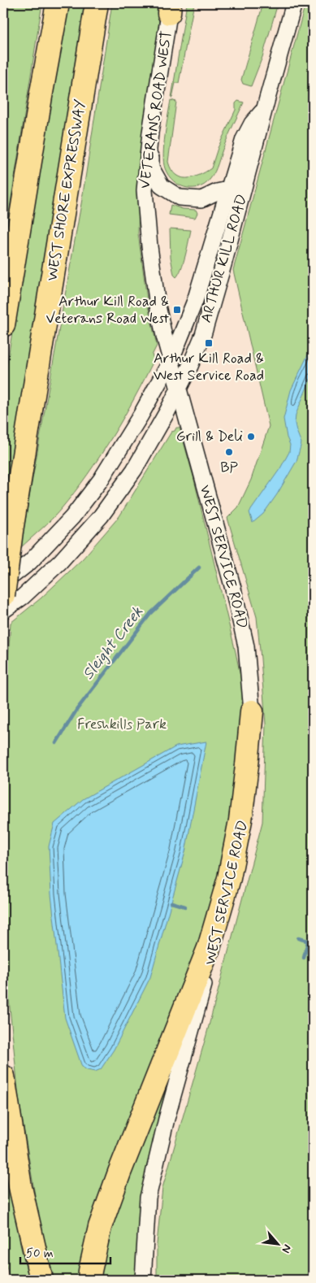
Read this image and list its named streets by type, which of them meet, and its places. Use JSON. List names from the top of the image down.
{
  "streets": {
    "highway": ["WEST SHORE EXPRESSWAY"],
    "street": ["VETERANS ROAD WEST", "ARTHUR KILL ROAD", "WEST SERVICE ROAD"]
  },
  "crossings": [
    ["VETERANS ROAD WEST", "ARTHUR KILL ROAD"],
    ["VETERANS ROAD WEST", "WEST SERVICE ROAD"],
    ["ARTHUR KILL ROAD", "WEST SERVICE ROAD"]
  ],
  "water": ["Sleight Creek"],
  "parks": ["Freshkills Park"],
  "places": {
    "transit": ["Arthur Kill Road & Veterans Road West", "Arthur Kill Road & West Service Road"],
    "other": ["Grill & Deli", "BP"]
  },
  "scale_bar": "50 m",
  "north": "bottom right"
}
